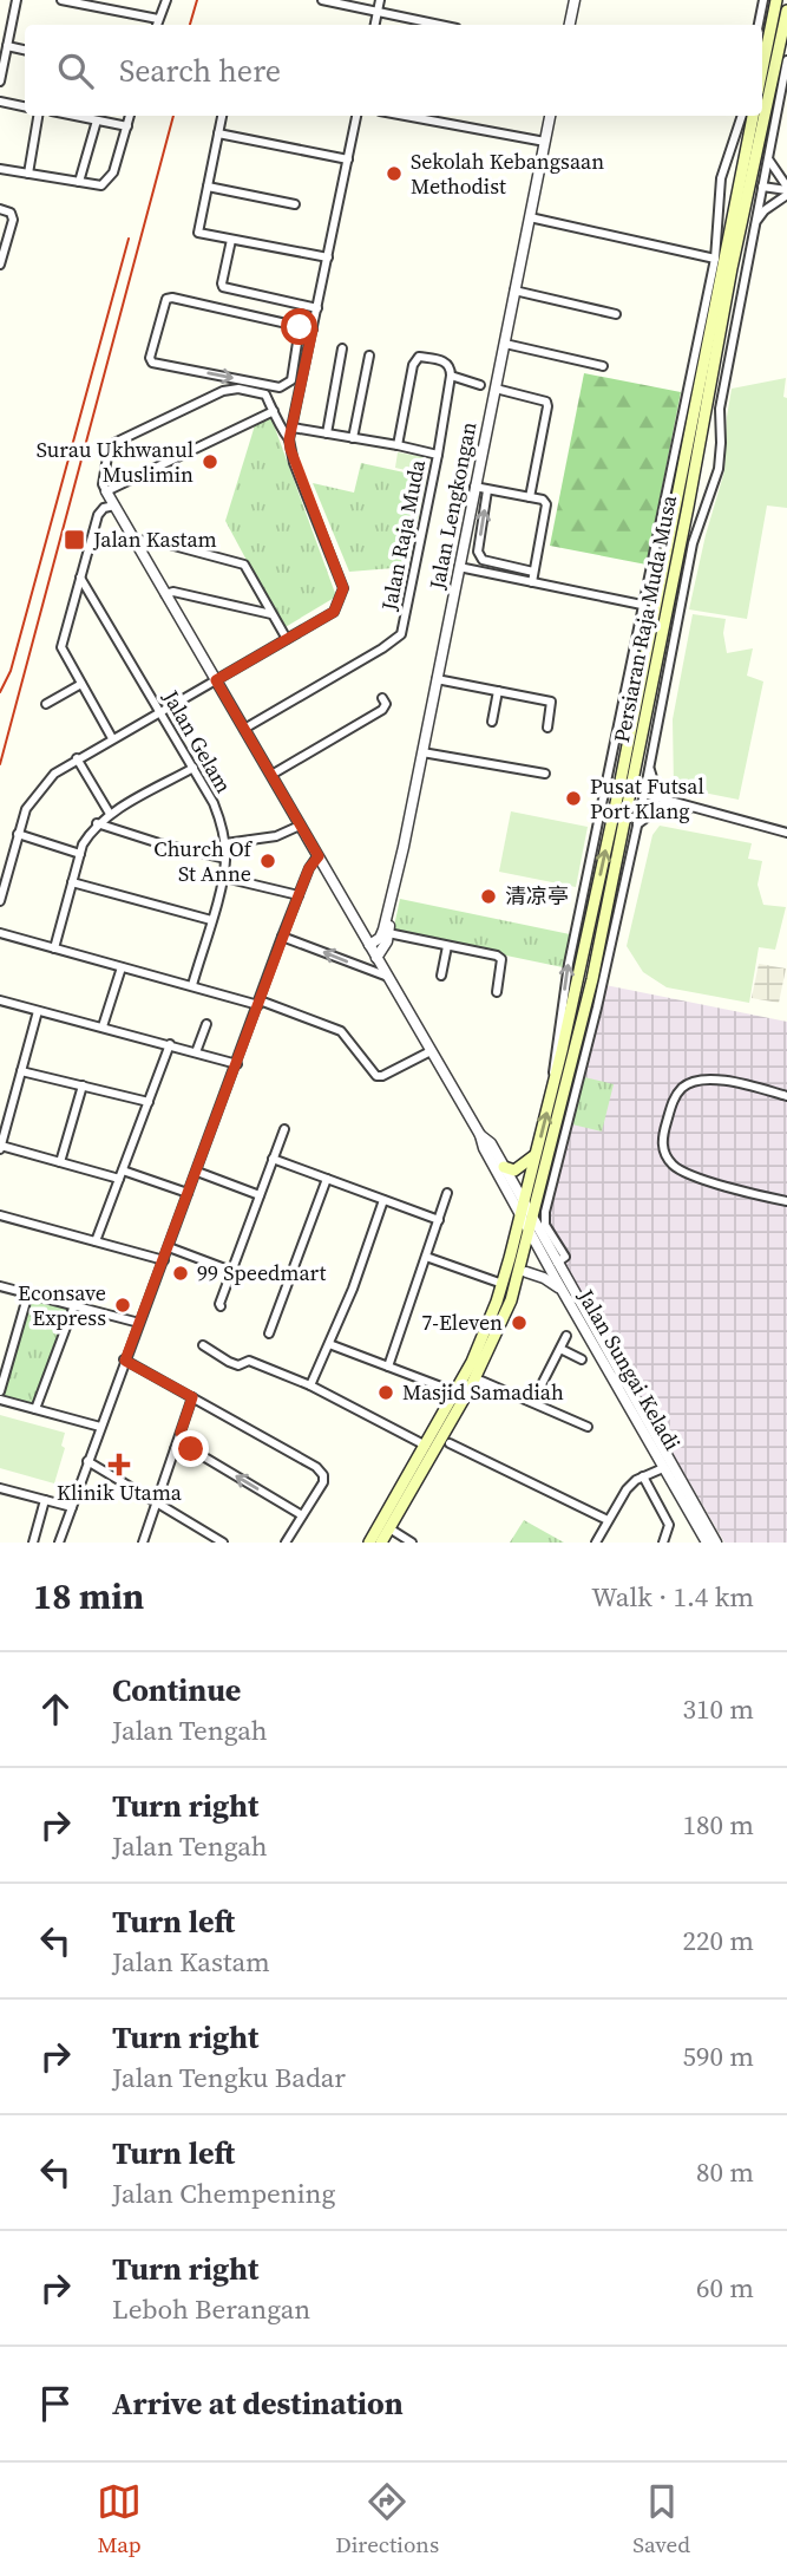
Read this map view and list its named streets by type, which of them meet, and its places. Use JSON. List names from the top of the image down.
{
  "streets": {
    "main road": ["Persiaran Raja Muda Musa"],
    "street": [
      "Jalan Lengkongan",
      "Jalan Raja Muda",
      "Jalan Gelam",
      "Jalan Sungai Keladi"
    ]
  },
  "crossings": [
    ["Persiaran Raja Muda Musa", "Jalan Sungai Keladi"]
  ],
  "places": {
    "other": [
      "Sekolah Kebangsaan Methodist",
      "Surau Ukhwanul Muslimin",
      "Pusat Futsal Port Klang",
      "Church Of St Anne",
      "清凉亭",
      "99 Speedmart",
      "Econsave Express",
      "7-Eleven",
      "Masjid Samadiah"
    ],
    "transit": ["Jalan Kastam"],
    "health": ["Klinik Utama"]
  },
  "page": {
    "search": "Search here",
    "heading": ["18 min", "Walk · 1.4 km"],
    "list": [
      ["Continue", "Jalan Tengah", "310 m"],
      ["Turn right", "Jalan Tengah", "180 m"],
      ["Turn left", "Jalan Kastam", "220 m"],
      ["Turn right", "Jalan Tengku Badar", "590 m"],
      ["Turn left", "Jalan Chempening", "80 m"],
      ["Turn right", "Leboh Berangan", "60 m"],
      "Arrive at destination"
    ],
    "nav": ["Map", "Directions", "Saved"]
  }
}
